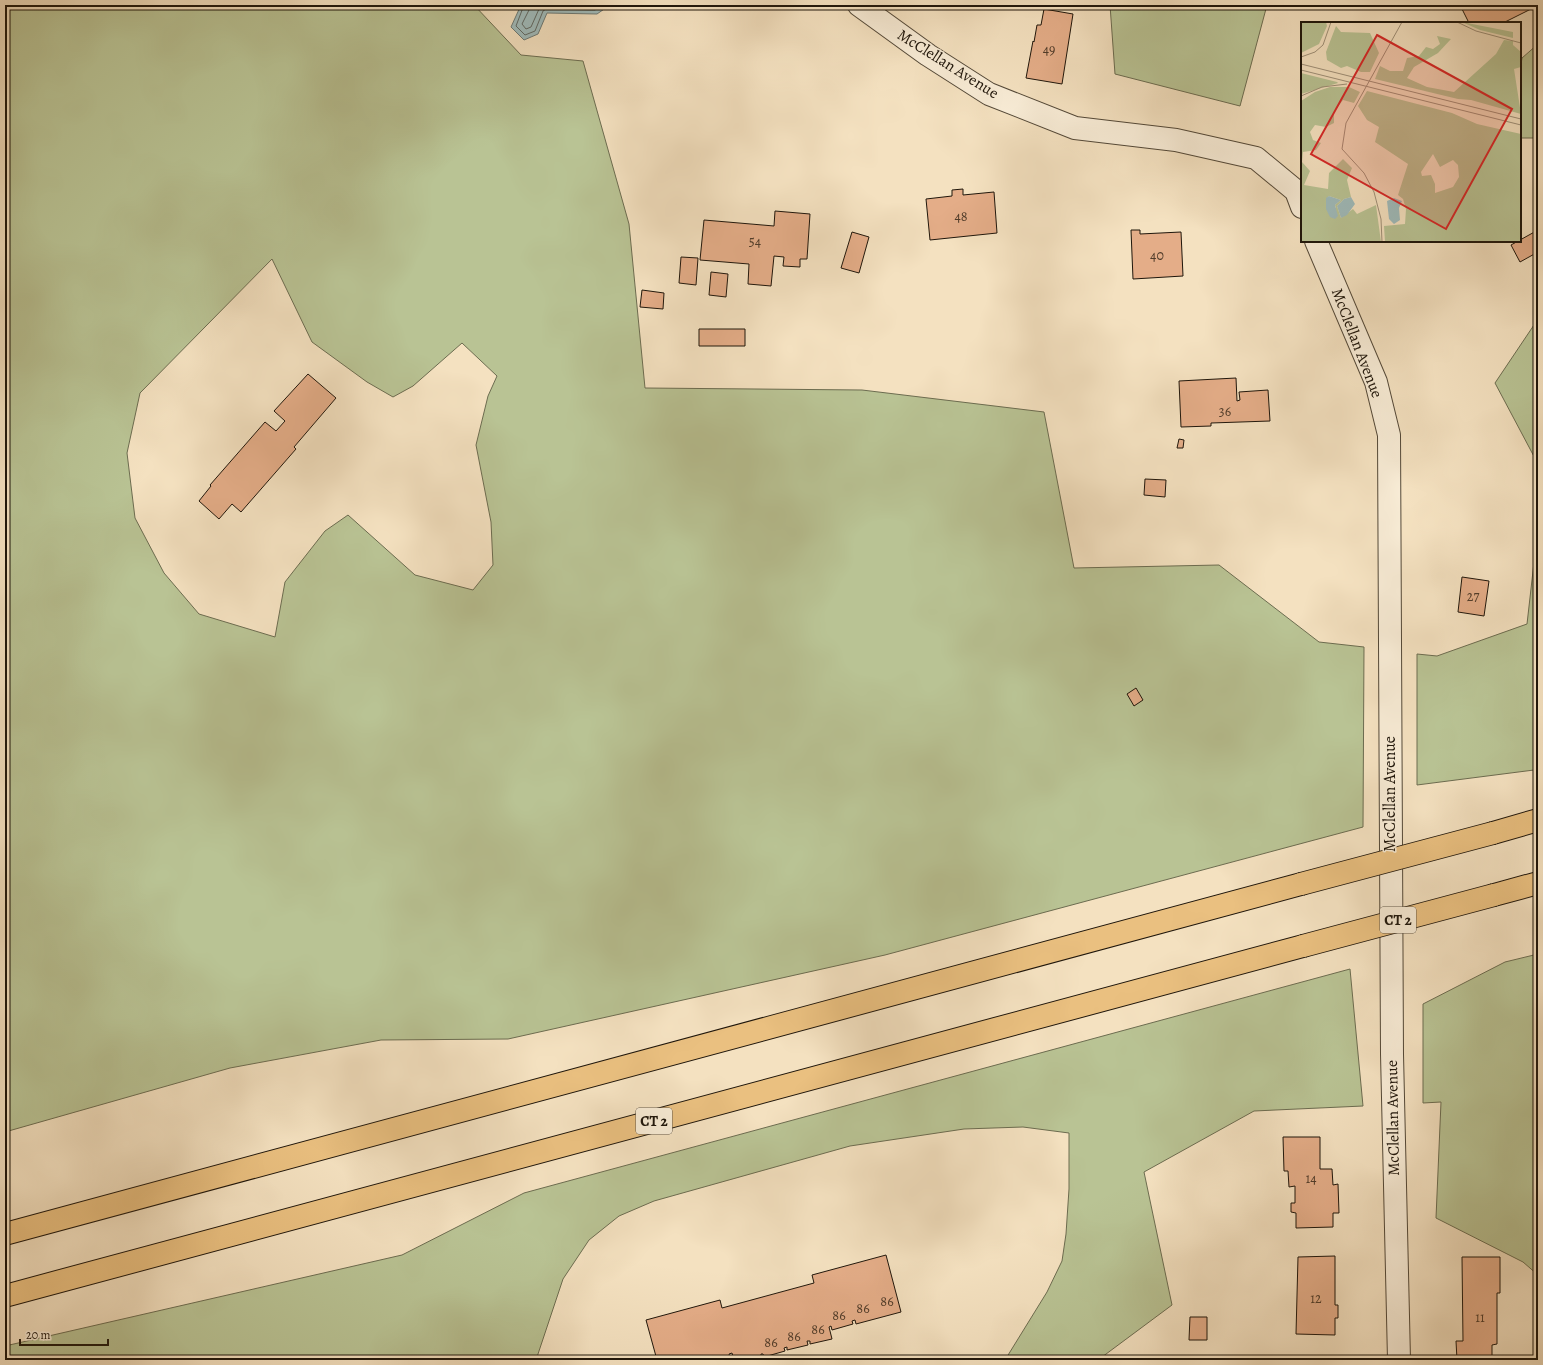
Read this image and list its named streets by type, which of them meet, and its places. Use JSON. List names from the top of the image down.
{
  "streets": {
    "highway": ["CT 2"],
    "street": ["McClellan Avenue"]
  },
  "house_numbers": [
    "49",
    "48",
    "54",
    "40",
    "36",
    "27",
    "14",
    "12",
    "86",
    "86",
    "86",
    "11",
    "86",
    "86",
    "86"
  ],
  "scale_bar": "20 m"
}
